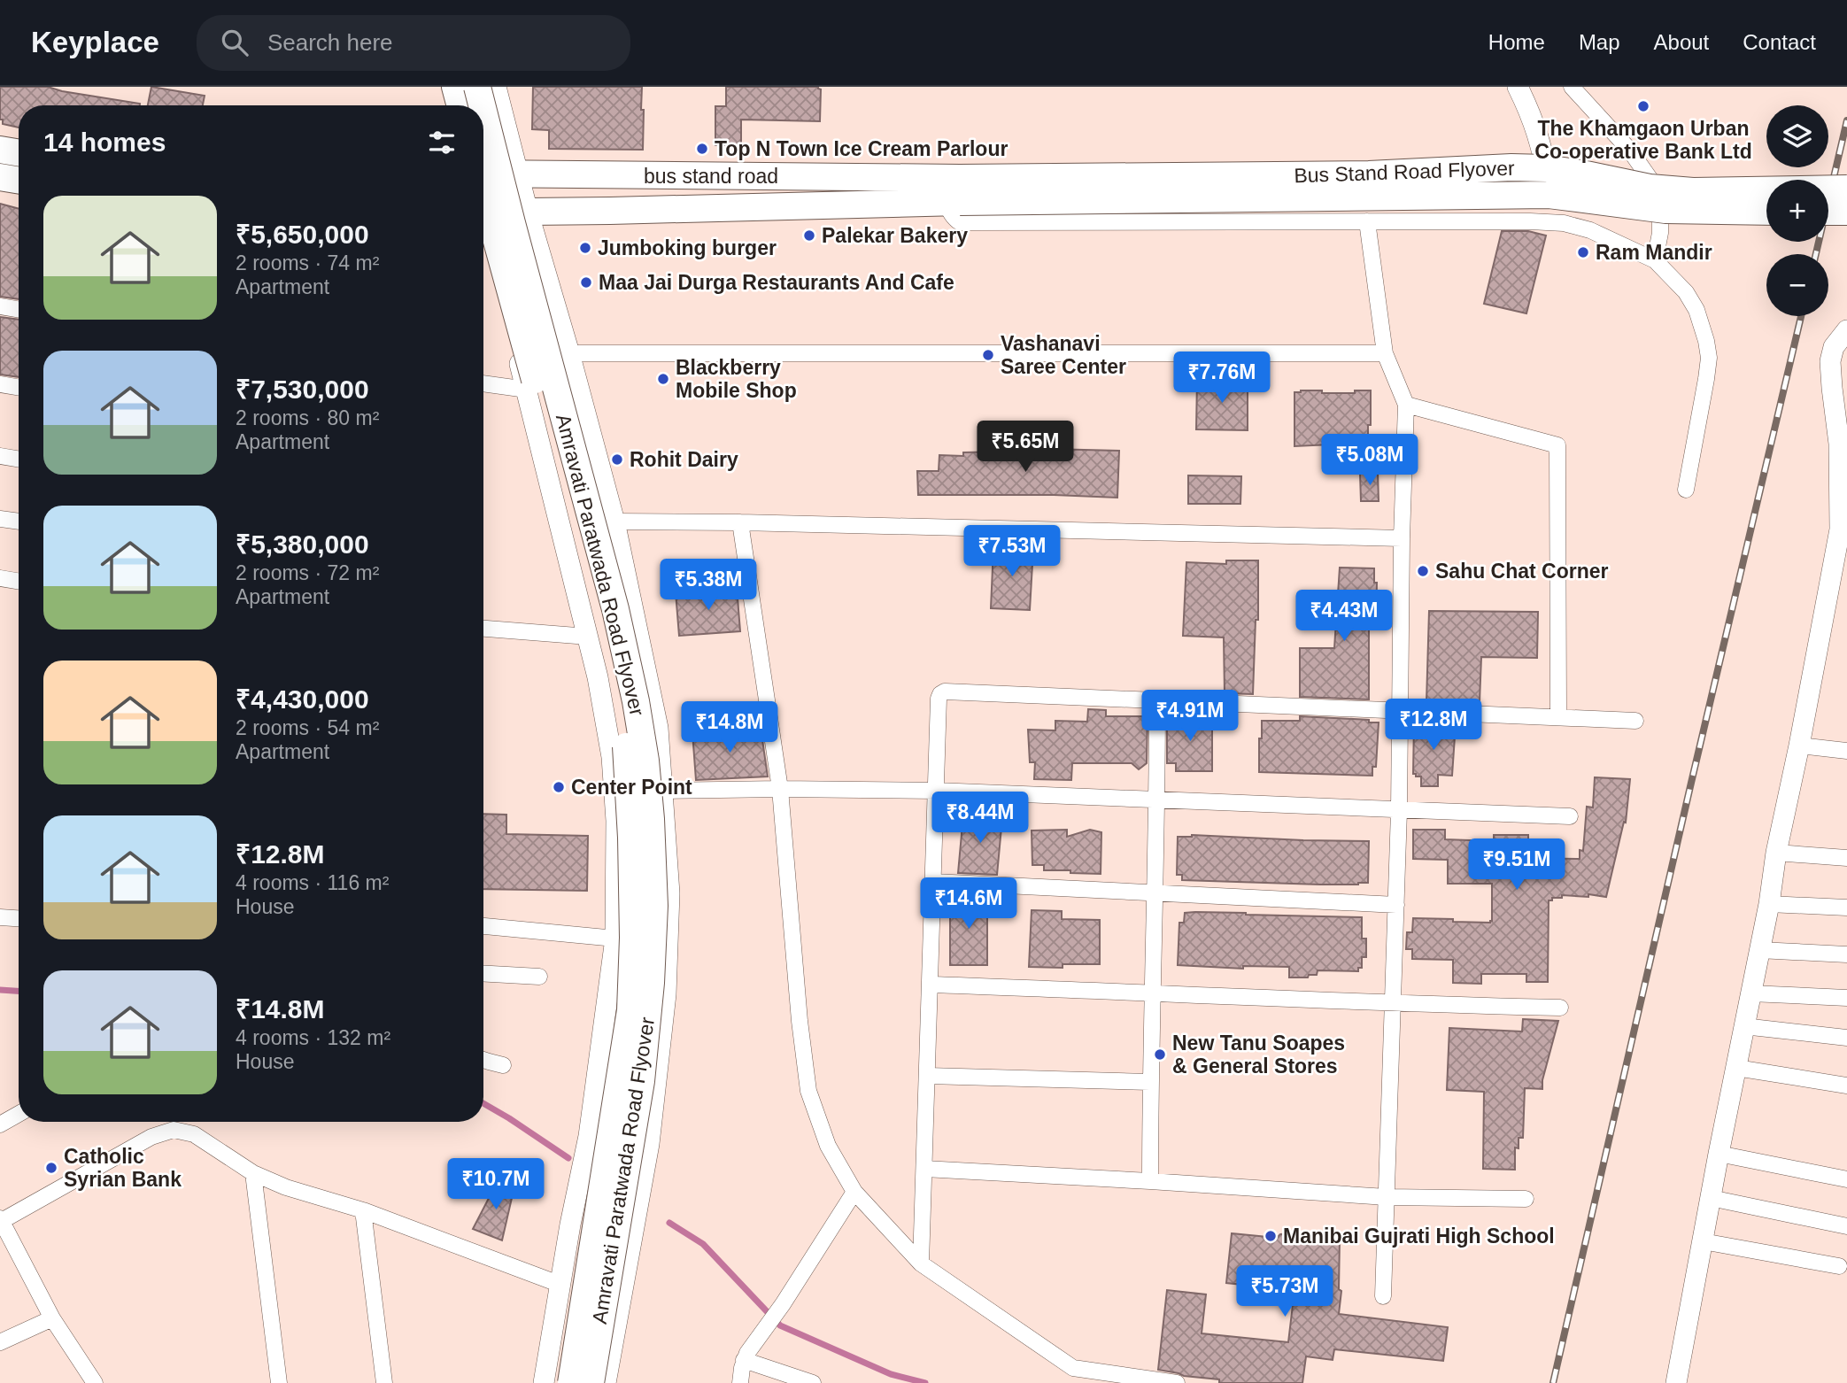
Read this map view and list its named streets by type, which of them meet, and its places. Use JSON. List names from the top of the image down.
{
  "streets": {
    "main road": ["Bus Stand Road Flyover", "bus stand road", "Amravati Paratwada Road Flyover"]
  },
  "crossings": [
    ["Bus Stand Road Flyover", "bus stand road"]
  ],
  "places": [
    "The Khamgaon Urban Co-operative Bank Ltd",
    "Top N Town Ice Cream Parlour",
    "Palekar Bakery",
    "Jumboking burger",
    "Ram Mandir",
    "Maa Jai Durga Restaurants And Cafe",
    "Vashanavi Saree Center",
    "Blackberry Mobile Shop",
    "Rohit Dairy",
    "Sahu Chat Corner",
    "Center Point",
    "New Tanu Soapes & General Stores",
    "Catholic Syrian Bank",
    "Manibai Gujrati High School"
  ],
  "page": {
    "header": "Keyplace",
    "search": "Search here",
    "nav": [
      "Home",
      "Map",
      "About",
      "Contact"
    ],
    "map_buttons": ["+", "−"],
    "heading": "14 homes",
    "list": [
      {
        "name": "₹5,650,000",
        "note": "2 rooms · 74 m² · Apartment"
      },
      {
        "name": "₹7,530,000",
        "note": "2 rooms · 80 m² · Apartment"
      },
      {
        "name": "₹5,380,000",
        "note": "2 rooms · 72 m² · Apartment"
      },
      {
        "name": "₹4,430,000",
        "note": "2 rooms · 54 m² · Apartment"
      },
      {
        "name": "₹12.8M",
        "note": "4 rooms · 116 m² · House"
      },
      {
        "name": "₹14.8M",
        "note": "4 rooms · 132 m² · House"
      }
    ],
    "price": [
      "₹7.76M",
      "₹5.65M",
      "₹5.08M",
      "₹7.53M",
      "₹5.38M",
      "₹4.43M",
      "₹4.91M",
      "₹12.8M",
      "₹14.8M",
      "₹8.44M",
      "₹9.51M",
      "₹14.6M",
      "₹10.7M",
      "₹5.73M"
    ]
  }
}
